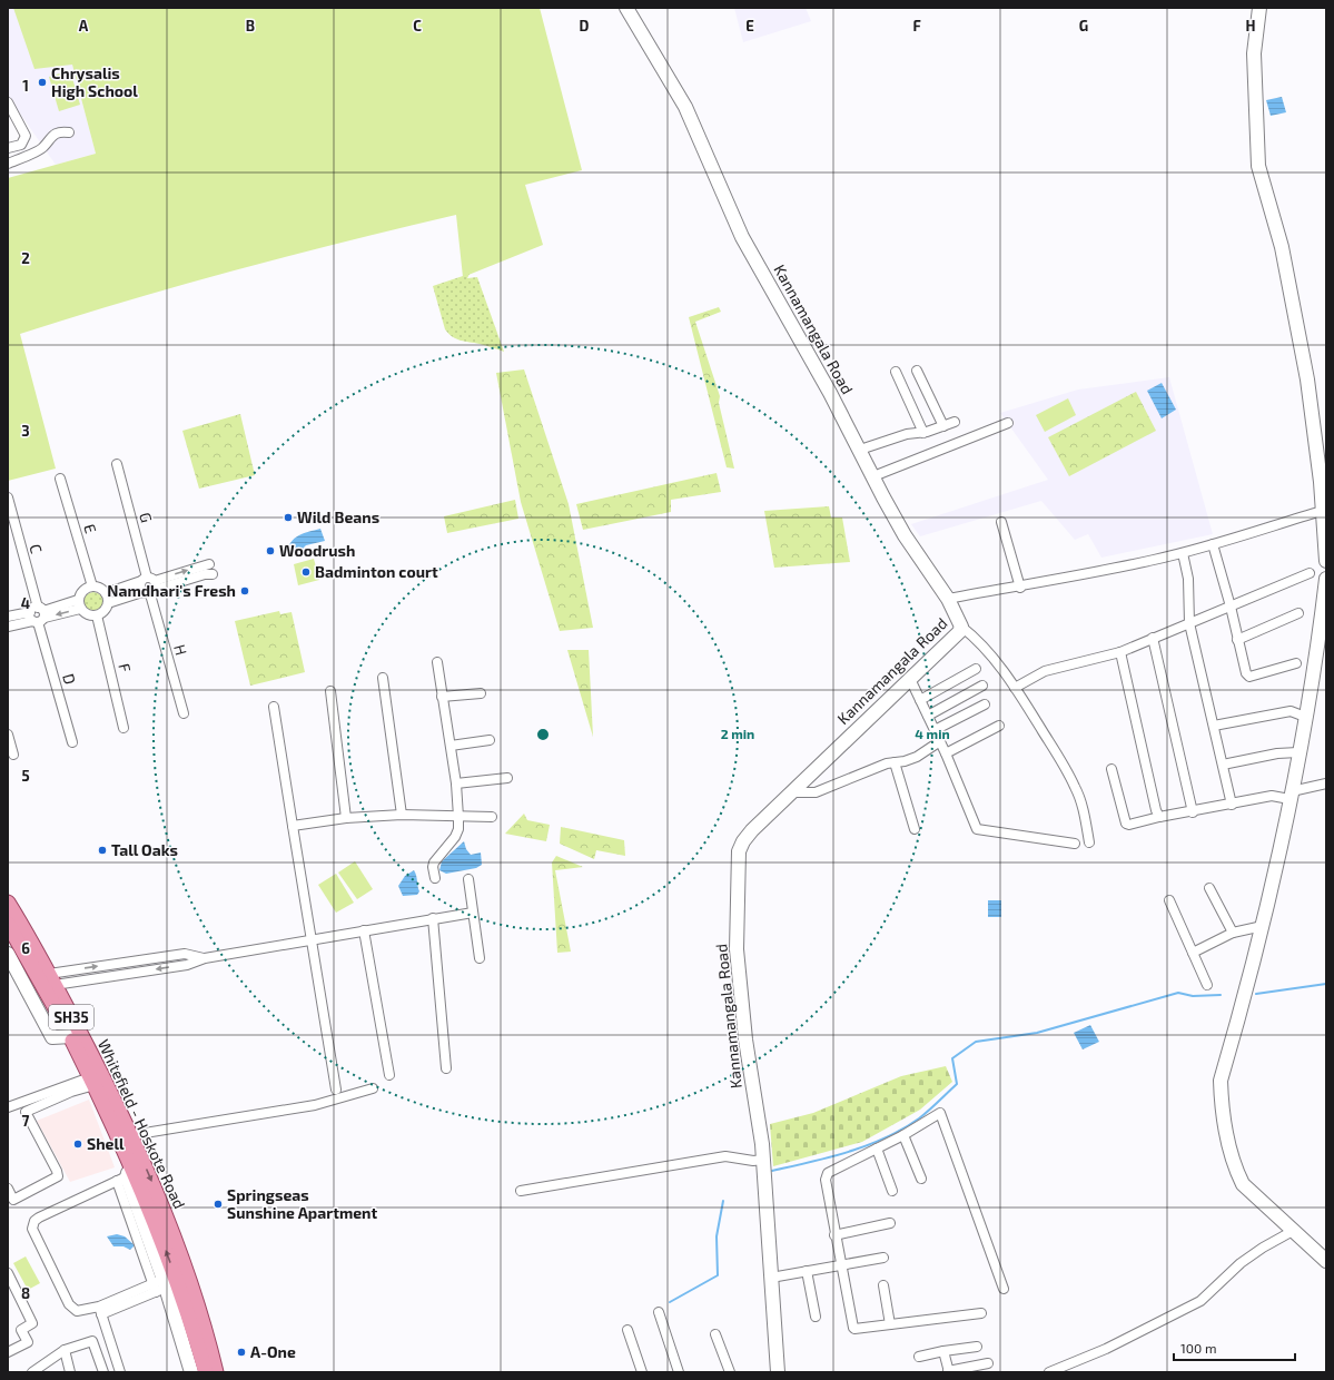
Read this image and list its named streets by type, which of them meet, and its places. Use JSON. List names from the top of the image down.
{
  "streets": {
    "main road": ["Kannamangala Road", "SH35", "Whitefield - Hoskote Road"],
    "street": [
      "G",
      "E",
      "C",
      "H",
      "F",
      "D"
    ]
  },
  "crossings": [
    ["E", "F"],
    ["C", "D"]
  ],
  "places": [
    "Chrysalis High School",
    "Wild Beans",
    "Woodrush",
    "Badminton court",
    "Namdhari's Fresh",
    "Tall Oaks",
    "Shell",
    "Springseas Sunshine Apartment",
    "A-One"
  ],
  "scale_bar": "100 m",
  "grid": {
    "columns": [
      "A",
      "B",
      "C",
      "D",
      "E",
      "F",
      "G",
      "H"
    ],
    "rows": [
      "1",
      "2",
      "3",
      "4",
      "5",
      "6",
      "7",
      "8"
    ]
  },
  "rings": ["2 min", "4 min"]
}
